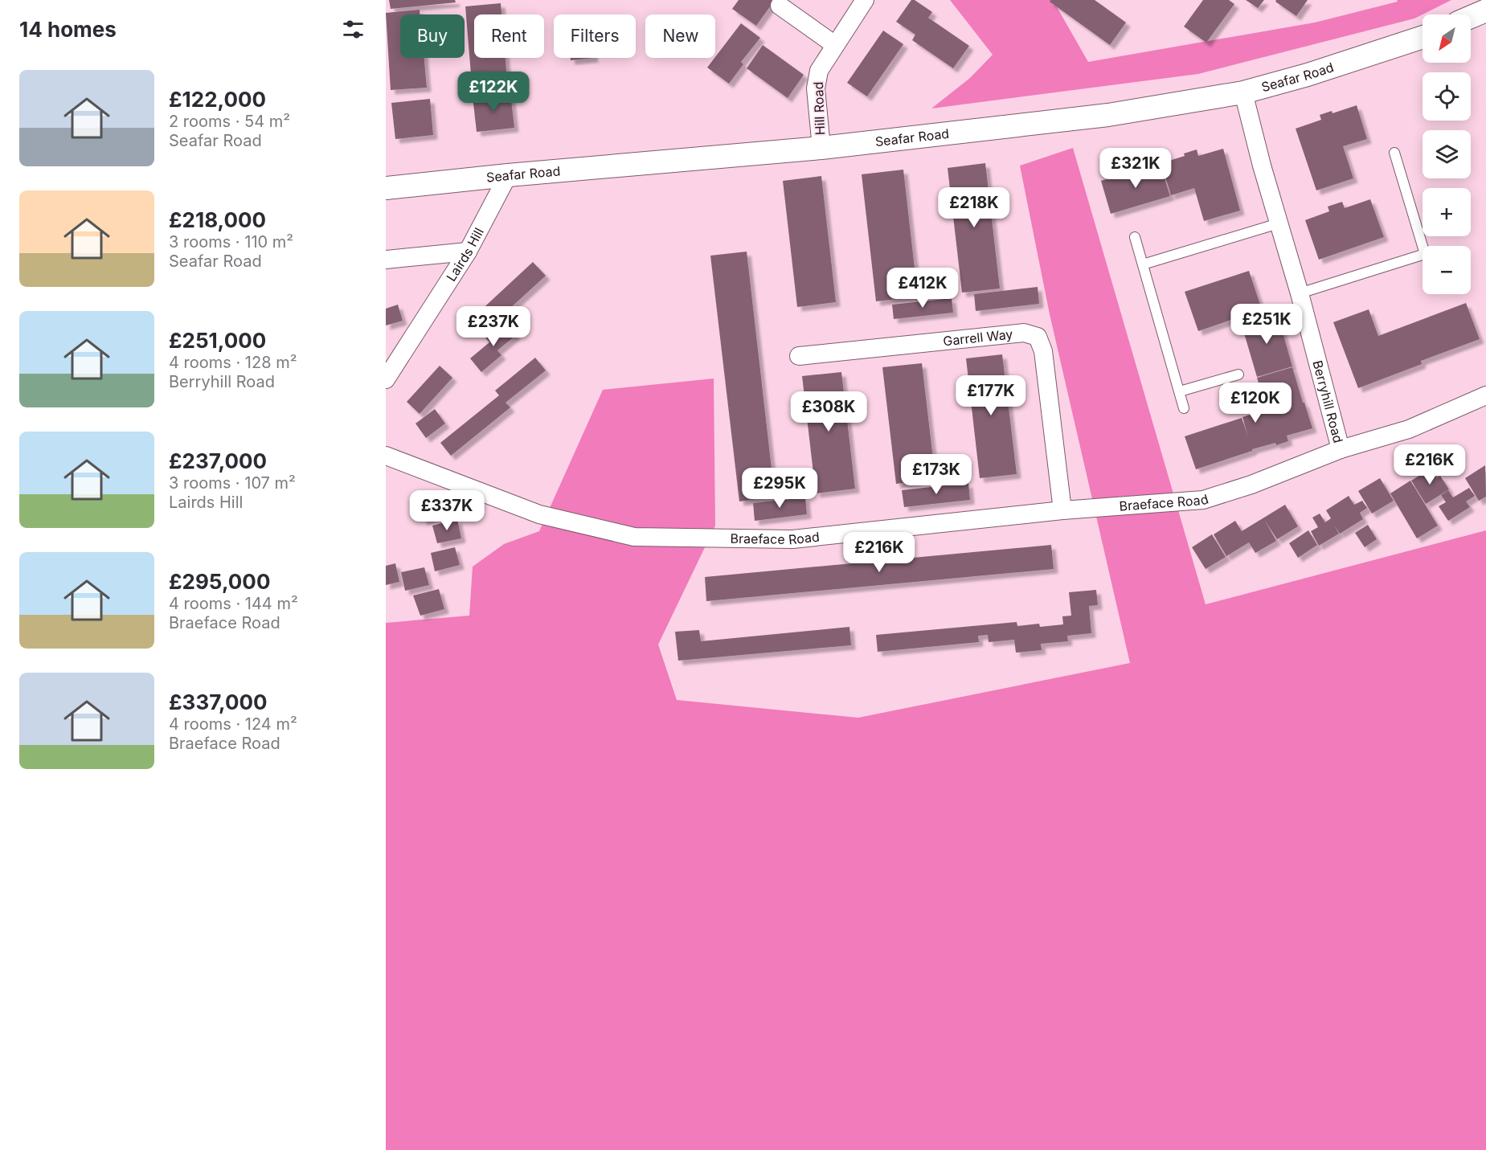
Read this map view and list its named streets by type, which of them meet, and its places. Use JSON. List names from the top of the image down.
{
  "streets": {
    "street": [
      "Seafar Road",
      "Hill Road",
      "Lairds Hill",
      "Garrell Way",
      "Berryhill Road",
      "Braeface Road"
    ]
  },
  "crossings": [
    ["Seafar Road", "Hill Road"],
    ["Seafar Road", "Lairds Hill"],
    ["Seafar Road", "Berryhill Road"],
    ["Garrell Way", "Braeface Road"],
    ["Berryhill Road", "Braeface Road"]
  ],
  "north": "bottom left",
  "page": {
    "heading": "14 homes",
    "map_buttons": ["+", "−"],
    "chip": [
      "Buy",
      "Rent",
      "Filters",
      "New"
    ],
    "list": [
      {
        "name": "£122,000",
        "note": "2 rooms · 54 m² · Seafar Road"
      },
      {
        "name": "£218,000",
        "note": "3 rooms · 110 m² · Seafar Road"
      },
      {
        "name": "£251,000",
        "note": "4 rooms · 128 m² · Berryhill Road"
      },
      {
        "name": "£237,000",
        "note": "3 rooms · 107 m² · Lairds Hill"
      },
      {
        "name": "£295,000",
        "note": "4 rooms · 144 m² · Braeface Road"
      },
      {
        "name": "£337,000",
        "note": "4 rooms · 124 m² · Braeface Road"
      }
    ],
    "price": [
      "£122K",
      "£321K",
      "£218K",
      "£412K",
      "£251K",
      "£237K",
      "£177K",
      "£120K",
      "£308K",
      "£216K",
      "£173K",
      "£295K",
      "£337K",
      "£216K"
    ]
  }
}
